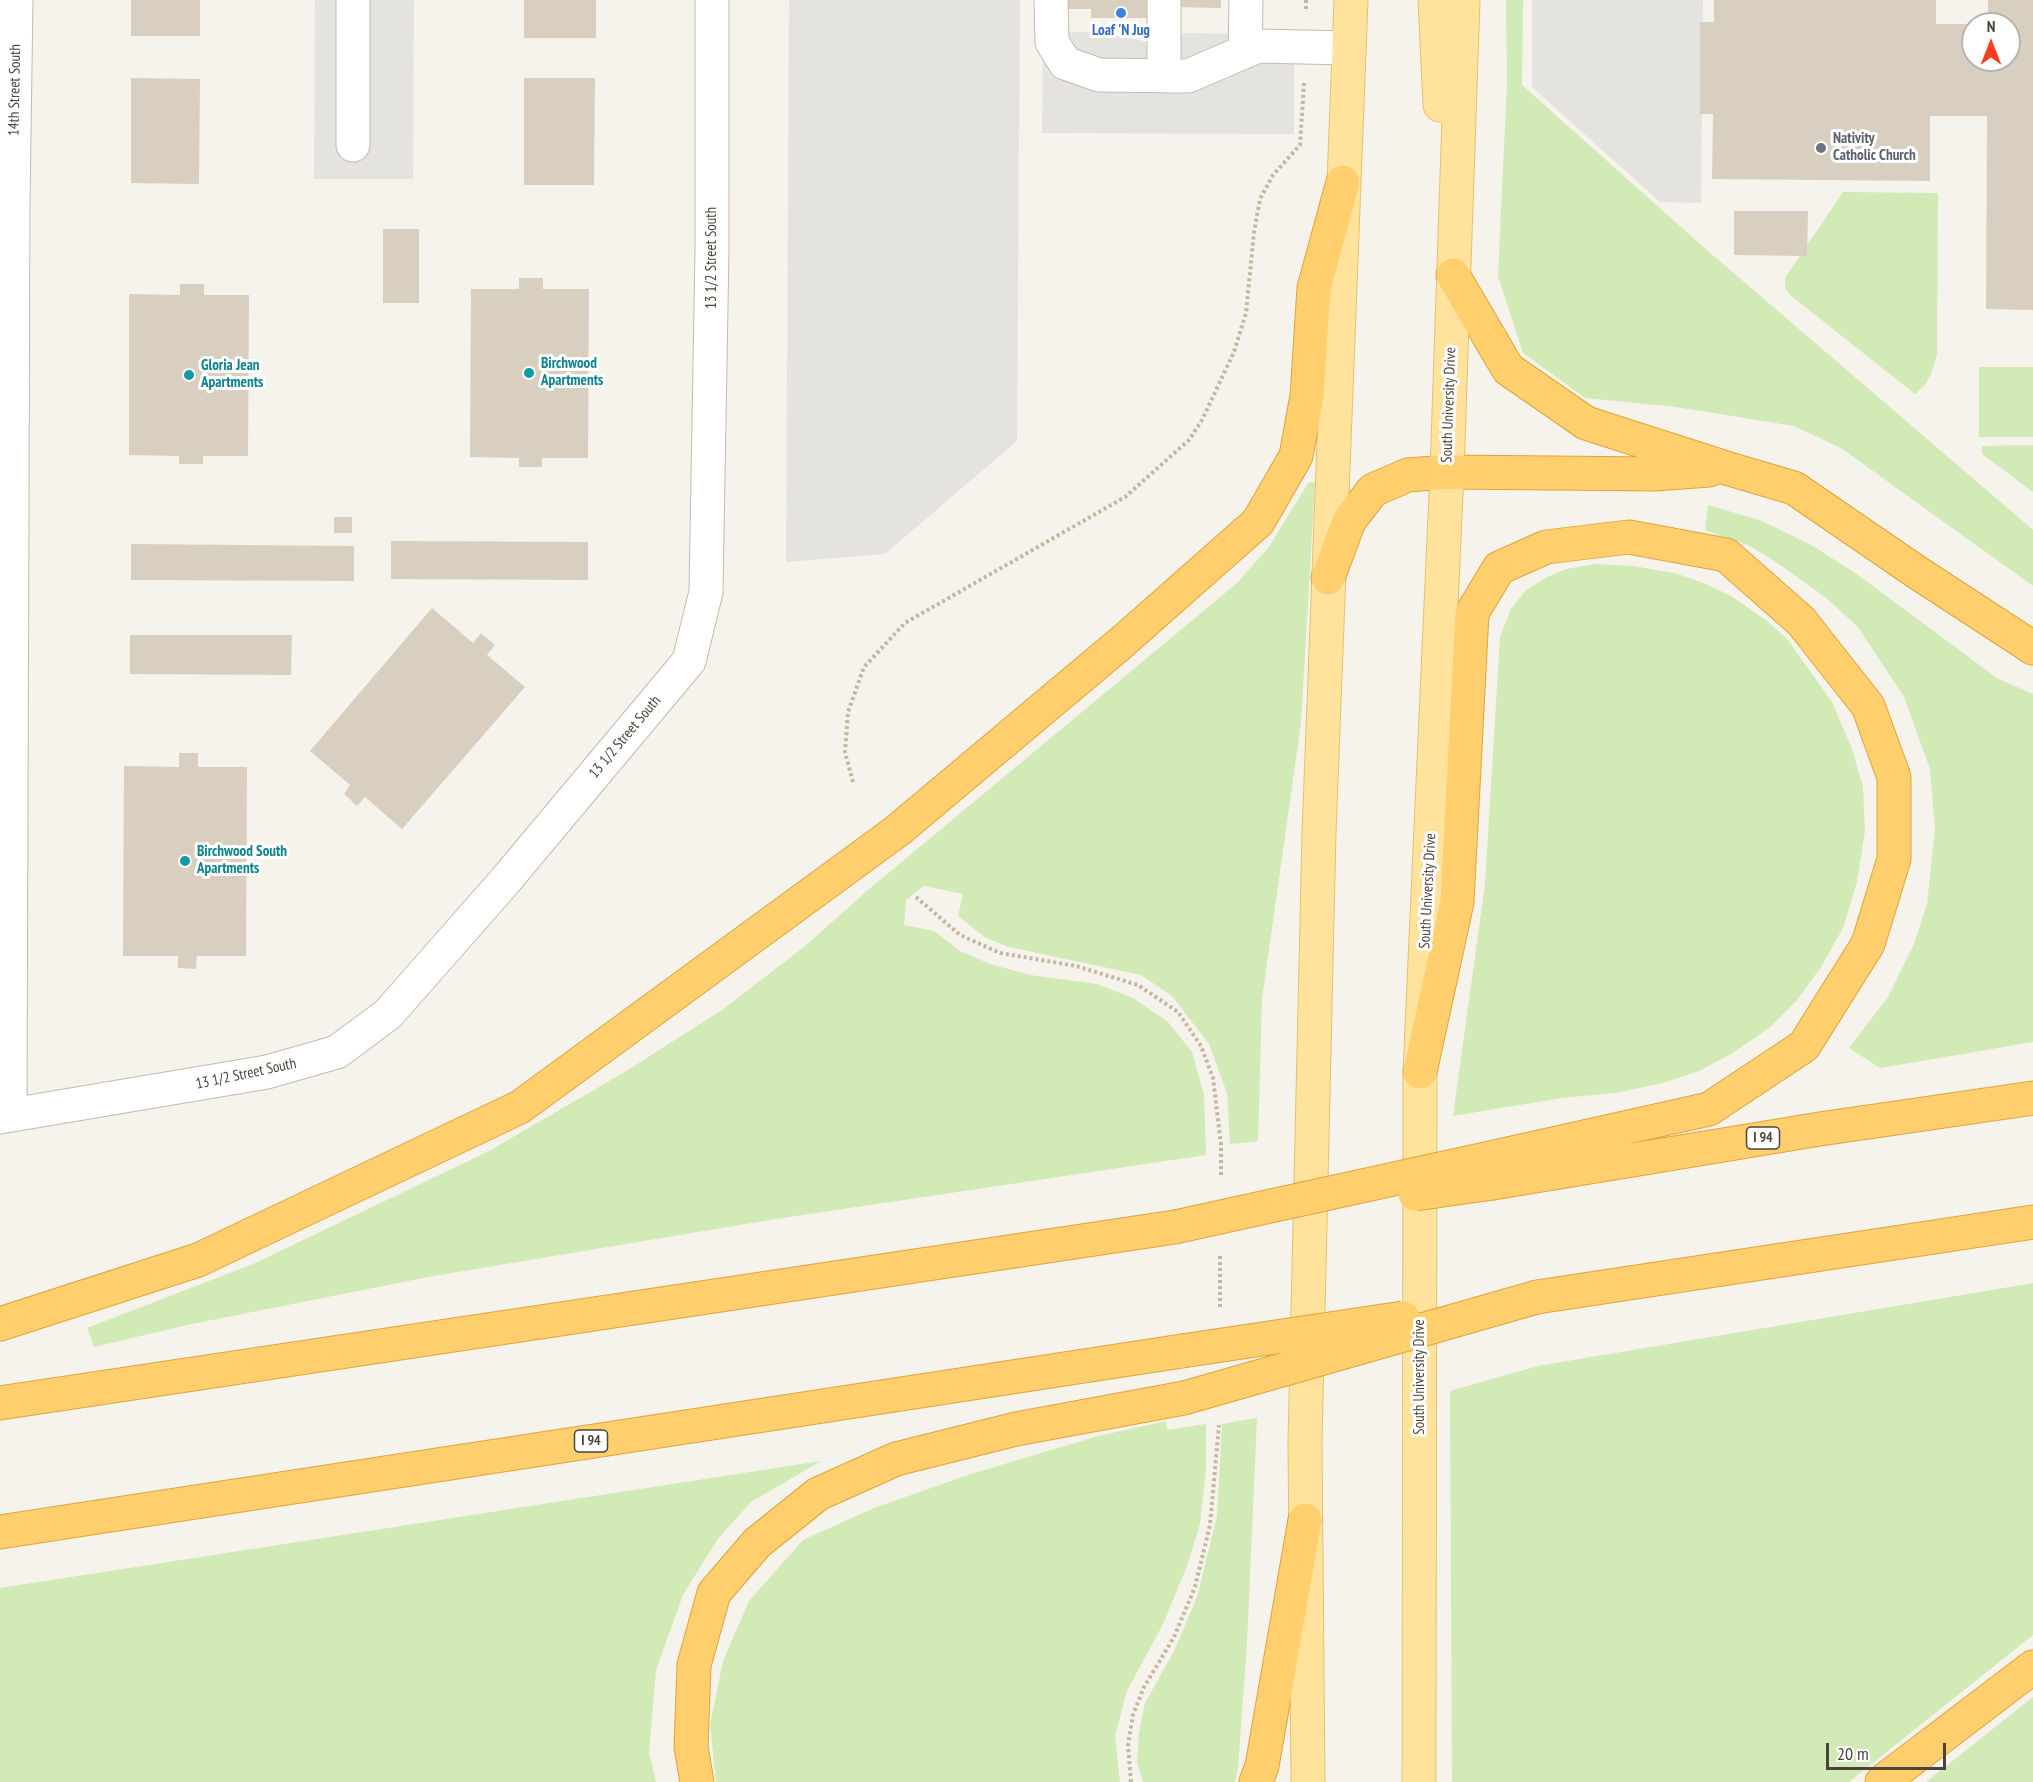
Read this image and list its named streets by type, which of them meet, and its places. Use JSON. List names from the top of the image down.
{
  "streets": {
    "highway": ["I 94"],
    "main road": ["South University Drive"],
    "street": ["14th Street South", "13 1/2 Street South"]
  },
  "crossings": [
    ["14th Street South", "13 1/2 Street South"]
  ],
  "places": [
    "Loaf 'N Jug",
    "Nativity Catholic Church",
    "Birchwood Apartments",
    "Gloria Jean Apartments",
    "Birchwood South Apartments"
  ],
  "scale_bar": "20 m",
  "north": "top"
}
